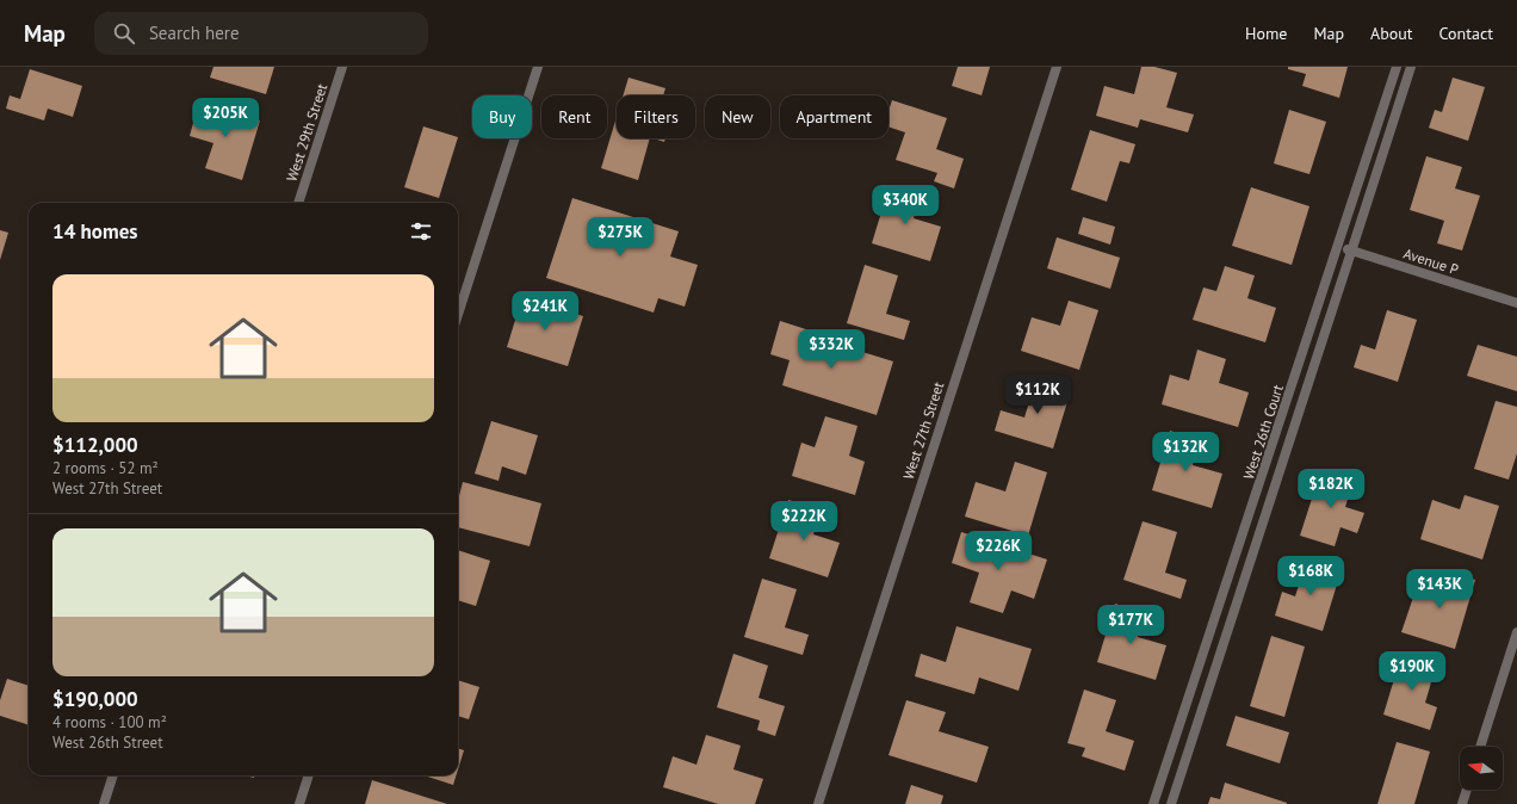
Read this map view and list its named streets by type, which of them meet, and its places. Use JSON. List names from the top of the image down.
{
  "streets": {
    "street": [
      "West 29th Street",
      "Avenue P",
      "West 27th Street",
      "West 26th Court"
    ]
  },
  "crossings": [
    ["Avenue P", "West 26th Court"]
  ],
  "north": "left",
  "page": {
    "header": "Map",
    "search": "Search here",
    "nav": [
      "Home",
      "Map",
      "About",
      "Contact"
    ],
    "chip": [
      "Buy",
      "Rent",
      "Filters",
      "New",
      "Apartment"
    ],
    "price": [
      "$205K",
      "$340K",
      "$275K",
      "$241K",
      "$332K",
      "$112K",
      "$132K",
      "$182K",
      "$222K",
      "$226K",
      "$168K",
      "$143K",
      "$177K",
      "$190K"
    ],
    "heading": "14 homes",
    "list": [
      {
        "name": "$112,000",
        "note": "2 rooms · 52 m² · West 27th Street"
      },
      {
        "name": "$190,000",
        "note": "4 rooms · 100 m² · West 26th Street"
      }
    ]
  }
}
